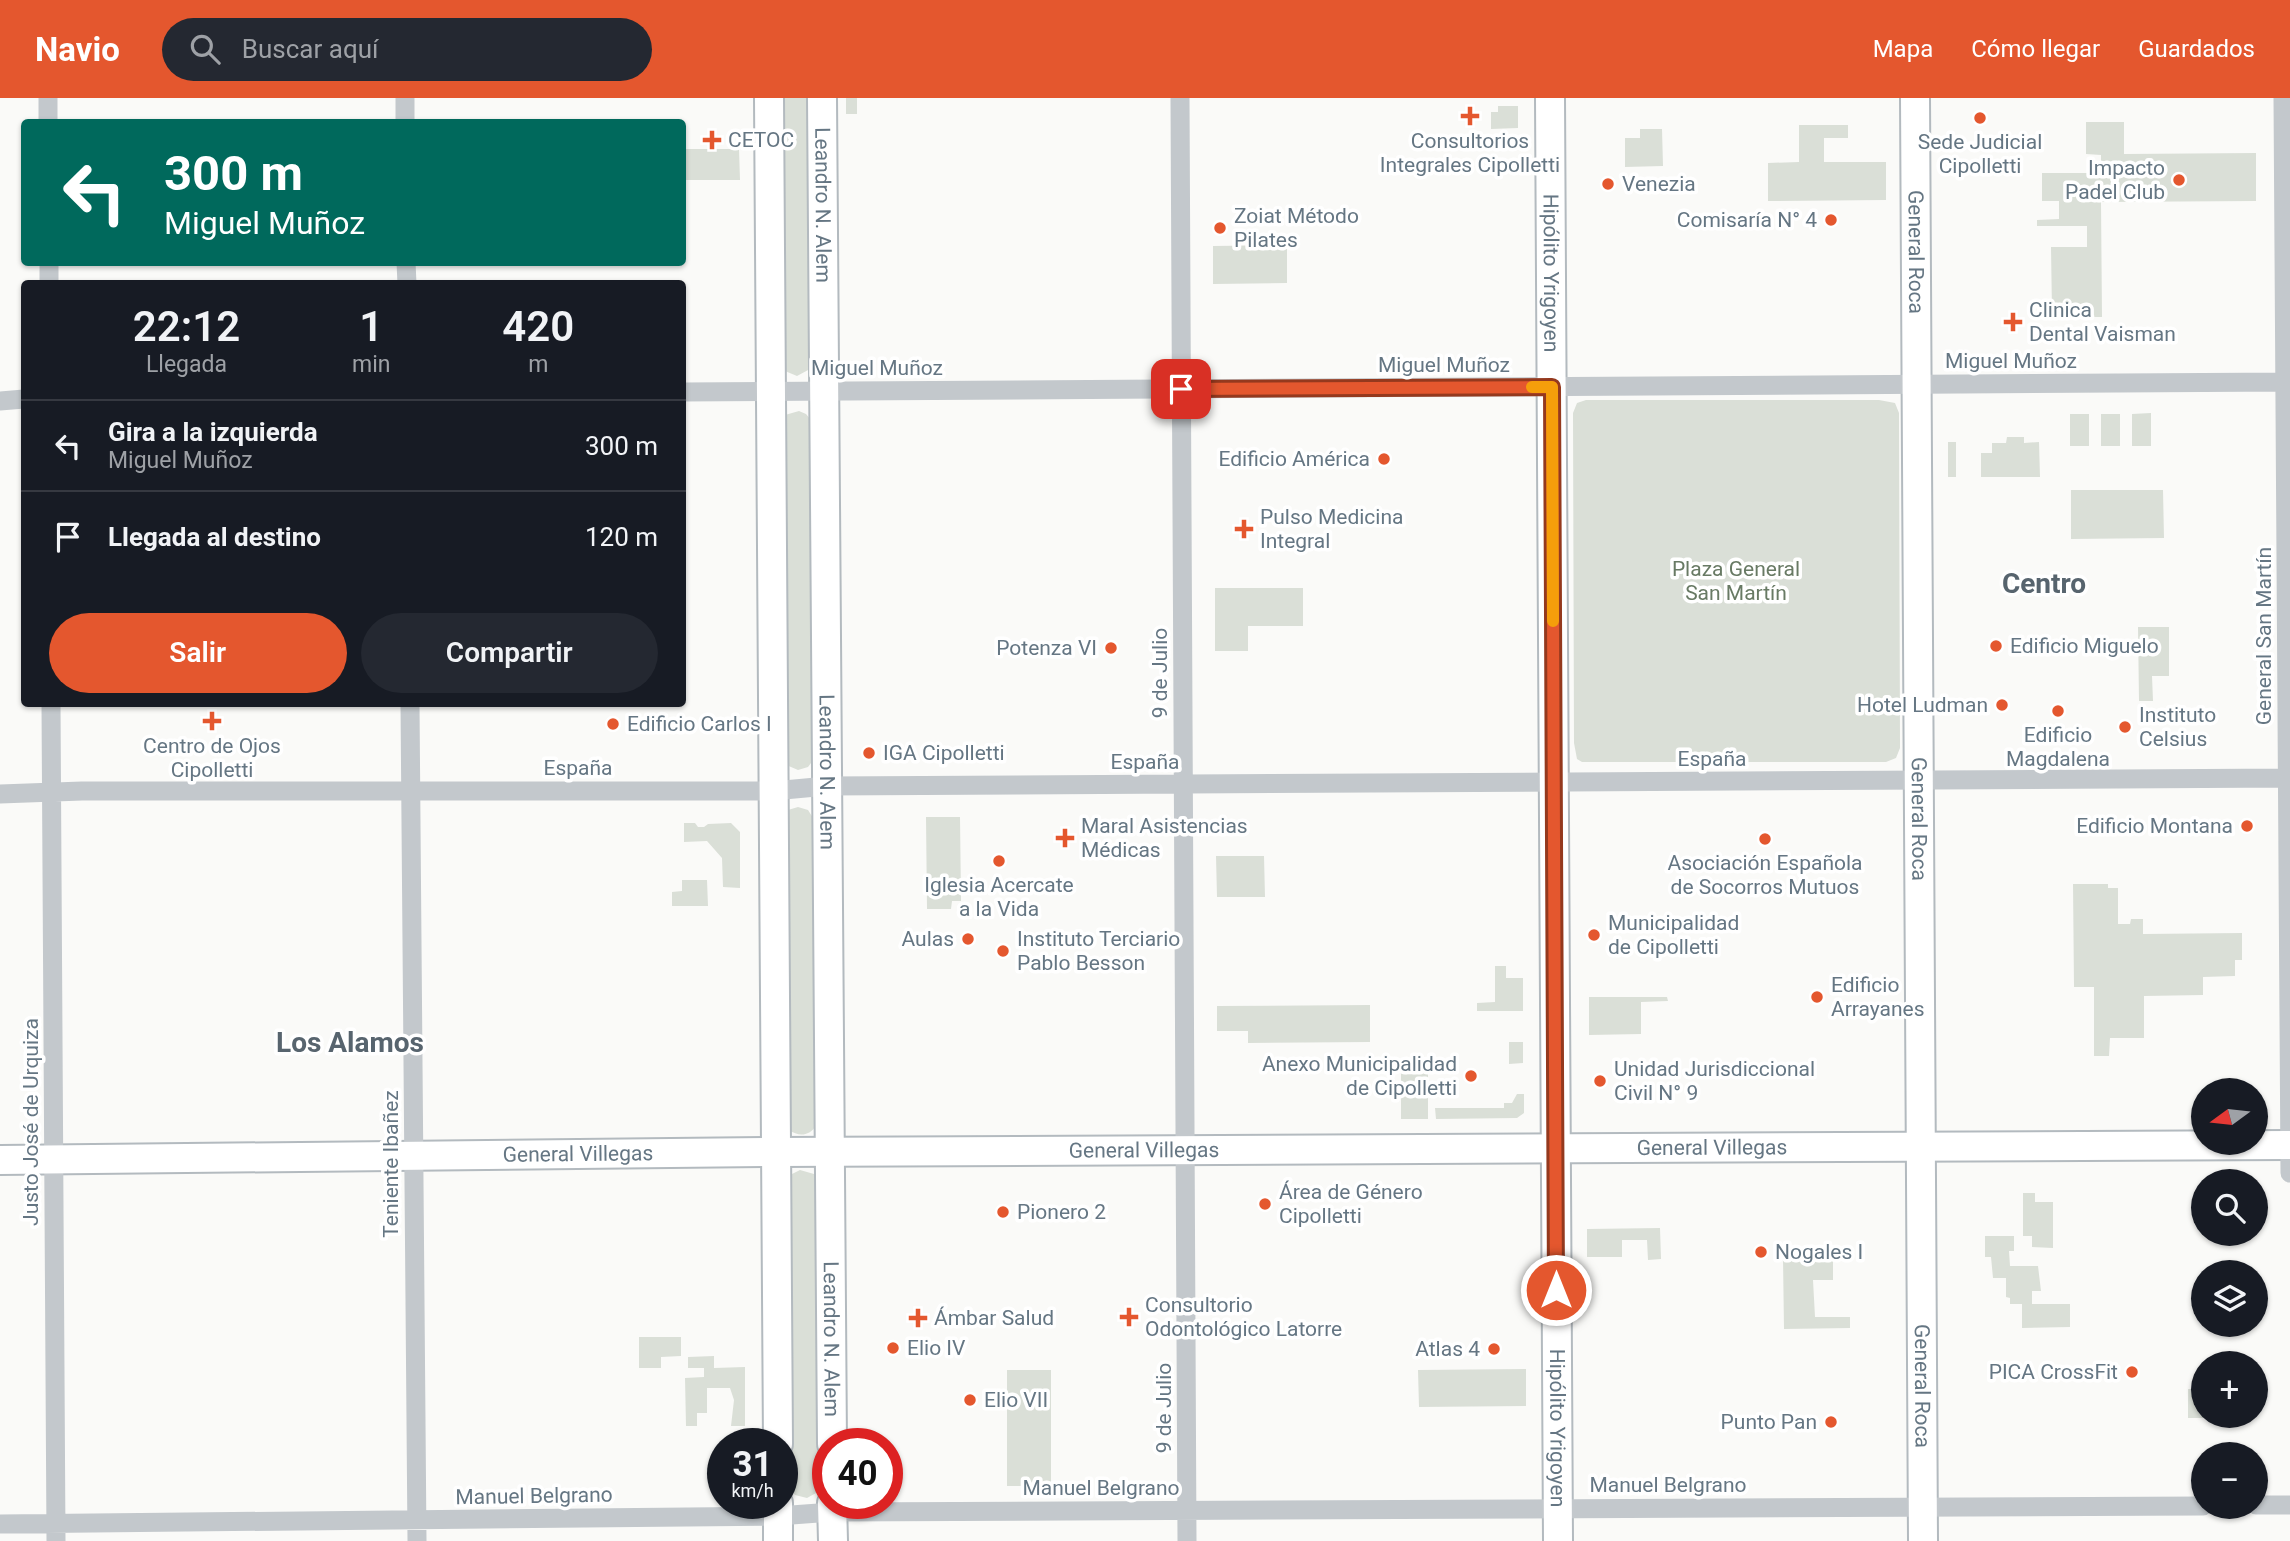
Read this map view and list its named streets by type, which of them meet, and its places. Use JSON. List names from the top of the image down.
{
  "streets": {
    "street": [
      "Leandro N. Alem",
      "General Roca",
      "Hipólito Yrigoyen",
      "Miguel Muñoz",
      "General San Martín",
      "9 de Julio",
      "España",
      "Justo José de Urquiza",
      "General Villegas",
      "Teniente Ibañez",
      "Manuel Belgrano"
    ]
  },
  "crossings": [
    ["Leandro N. Alem", "Miguel Muñoz"],
    ["Leandro N. Alem", "España"],
    ["Leandro N. Alem", "General Villegas"],
    ["General Roca", "Miguel Muñoz"],
    ["General Roca", "España"],
    ["General Roca", "General Villegas"],
    ["General Roca", "Manuel Belgrano"],
    ["Hipólito Yrigoyen", "Miguel Muñoz"],
    ["Hipólito Yrigoyen", "España"],
    ["Hipólito Yrigoyen", "General Villegas"],
    ["Hipólito Yrigoyen", "Manuel Belgrano"],
    ["Miguel Muñoz", "General San Martín"],
    ["Miguel Muñoz", "9 de Julio"],
    ["General San Martín", "España"],
    ["General San Martín", "General Villegas"],
    ["9 de Julio", "España"],
    ["9 de Julio", "General Villegas"],
    ["9 de Julio", "Manuel Belgrano"],
    ["España", "Justo José de Urquiza"],
    ["España", "Teniente Ibañez"],
    ["Justo José de Urquiza", "General Villegas"],
    ["Justo José de Urquiza", "Manuel Belgrano"],
    ["General Villegas", "Teniente Ibañez"],
    ["Teniente Ibañez", "Manuel Belgrano"]
  ],
  "districts": ["Centro", "Los Alamos"],
  "parks": ["Plaza General San Martín"],
  "places": {
    "health": [
      "Consultorios Integrales Cipolletti",
      "CETOC",
      "Clinica Dental Vaisman",
      "Pulso Medicina Integral",
      "Centro de Ojos Cipolletti",
      "Maral Asistencias Médicas",
      "Consultorio Odontológico Latorre",
      "Ámbar Salud"
    ],
    "other": [
      "Sede Judicial Cipolletti",
      "Impacto Padel Club",
      "Venezia",
      "Comisaría N° 4",
      "Zoiat Método Pilates",
      "Edificio América",
      "Edificio Miguelo",
      "Potenza VI",
      "Hotel Ludman",
      "Edificio Magdalena",
      "Edificio Carlos I",
      "Instituto Celsius",
      "IGA Cipolletti",
      "Edificio Montana",
      "Asociación Española de Socorros Mutuos",
      "Iglesia Acercate a la Vida",
      "Municipalidad de Cipolletti",
      "Aulas",
      "Instituto Terciario Pablo Besson",
      "Edificio Arrayanes",
      "Anexo Municipalidad de Cipolletti",
      "Unidad Jurisdiccional Civil N° 9",
      "Área de Género Cipolletti",
      "Pionero 2",
      "Nogales I",
      "Elio IV",
      "Atlas 4",
      "PICA CrossFit",
      "Elio VII",
      "Punto Pan"
    ]
  },
  "north": "left",
  "page": {
    "header": "Navio",
    "search": "Buscar aquí",
    "nav": ["Mapa", "Cómo llegar", "Guardados"],
    "turn": ["300 m", "Miguel Muñoz"],
    "eta": [
      "22:12",
      "Llegada",
      "1",
      "min",
      "420",
      "m"
    ],
    "list": [
      {
        "name": "Gira a la izquierda",
        "note": "Miguel Muñoz",
        "value": "300 m"
      },
      {
        "name": "Llegada al destino",
        "value": "120 m"
      }
    ],
    "buttons": ["Salir", "Compartir"],
    "map_buttons": ["+", "−"],
    "speed": "31 km/h",
    "limit": "40"
  }
}
